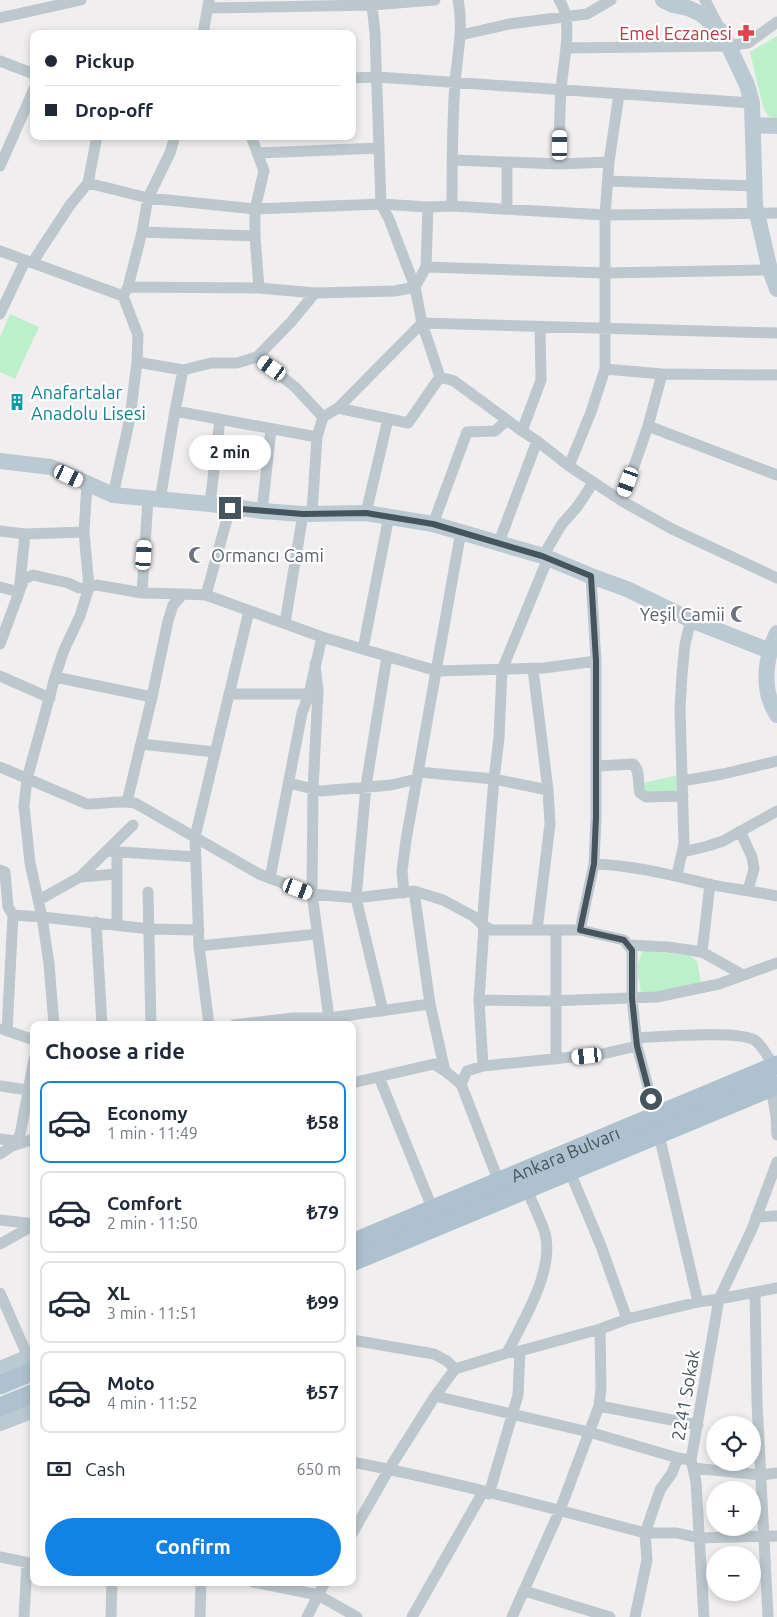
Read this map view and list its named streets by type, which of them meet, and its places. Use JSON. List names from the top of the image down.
{
  "streets": {
    "main road": ["Ankara Bulvarı"],
    "street": ["2241 Sokak"]
  },
  "places": {
    "pharmacy": ["Emel Eczanesi"],
    "building": ["Anafartalar Anadolu Lisesi"],
    "mosque": ["Ormancı Cami", "Yeşil Camii"]
  },
  "page": {
    "banner": ["Pickup", "Drop-off"],
    "bubble": "2 min",
    "heading": "Choose a ride",
    "list": [
      {
        "name": "Economy",
        "note": "1 min · 11:49",
        "value": "₺58"
      },
      {
        "name": "Comfort",
        "note": "2 min · 11:50",
        "value": "₺79"
      },
      {
        "name": "XL",
        "note": "3 min · 11:51",
        "value": "₺99"
      },
      {
        "name": "Moto",
        "note": "4 min · 11:52",
        "value": "₺57"
      }
    ],
    "map_buttons": ["+", "−"],
    "pay": ["Cash", "650 m"],
    "buttons": "Confirm"
  }
}
